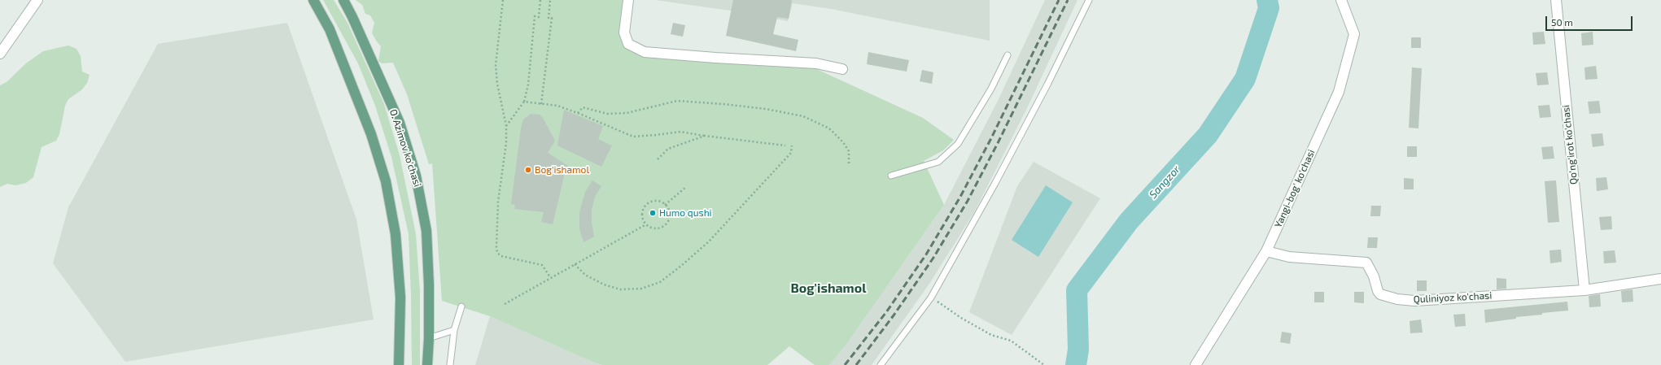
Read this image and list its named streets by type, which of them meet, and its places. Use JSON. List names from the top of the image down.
{
  "streets": {
    "main road": ["O. Azimov ko'chasi"],
    "street": ["Qo'ng'irot ko'chasi", "Yangi-bog' ko'chasi", "Quliniyoz ko'chasi"]
  },
  "crossings": [
    ["Qo'ng'irot ko'chasi", "Quliniyoz ko'chasi"],
    ["Yangi-bog' ko'chasi", "Quliniyoz ko'chasi"]
  ],
  "districts": ["Bog'ishamol"],
  "water": ["Sangzor"],
  "places": ["Bog'ishamol", "Humo qushi"],
  "scale_bar": "50 m"
}
